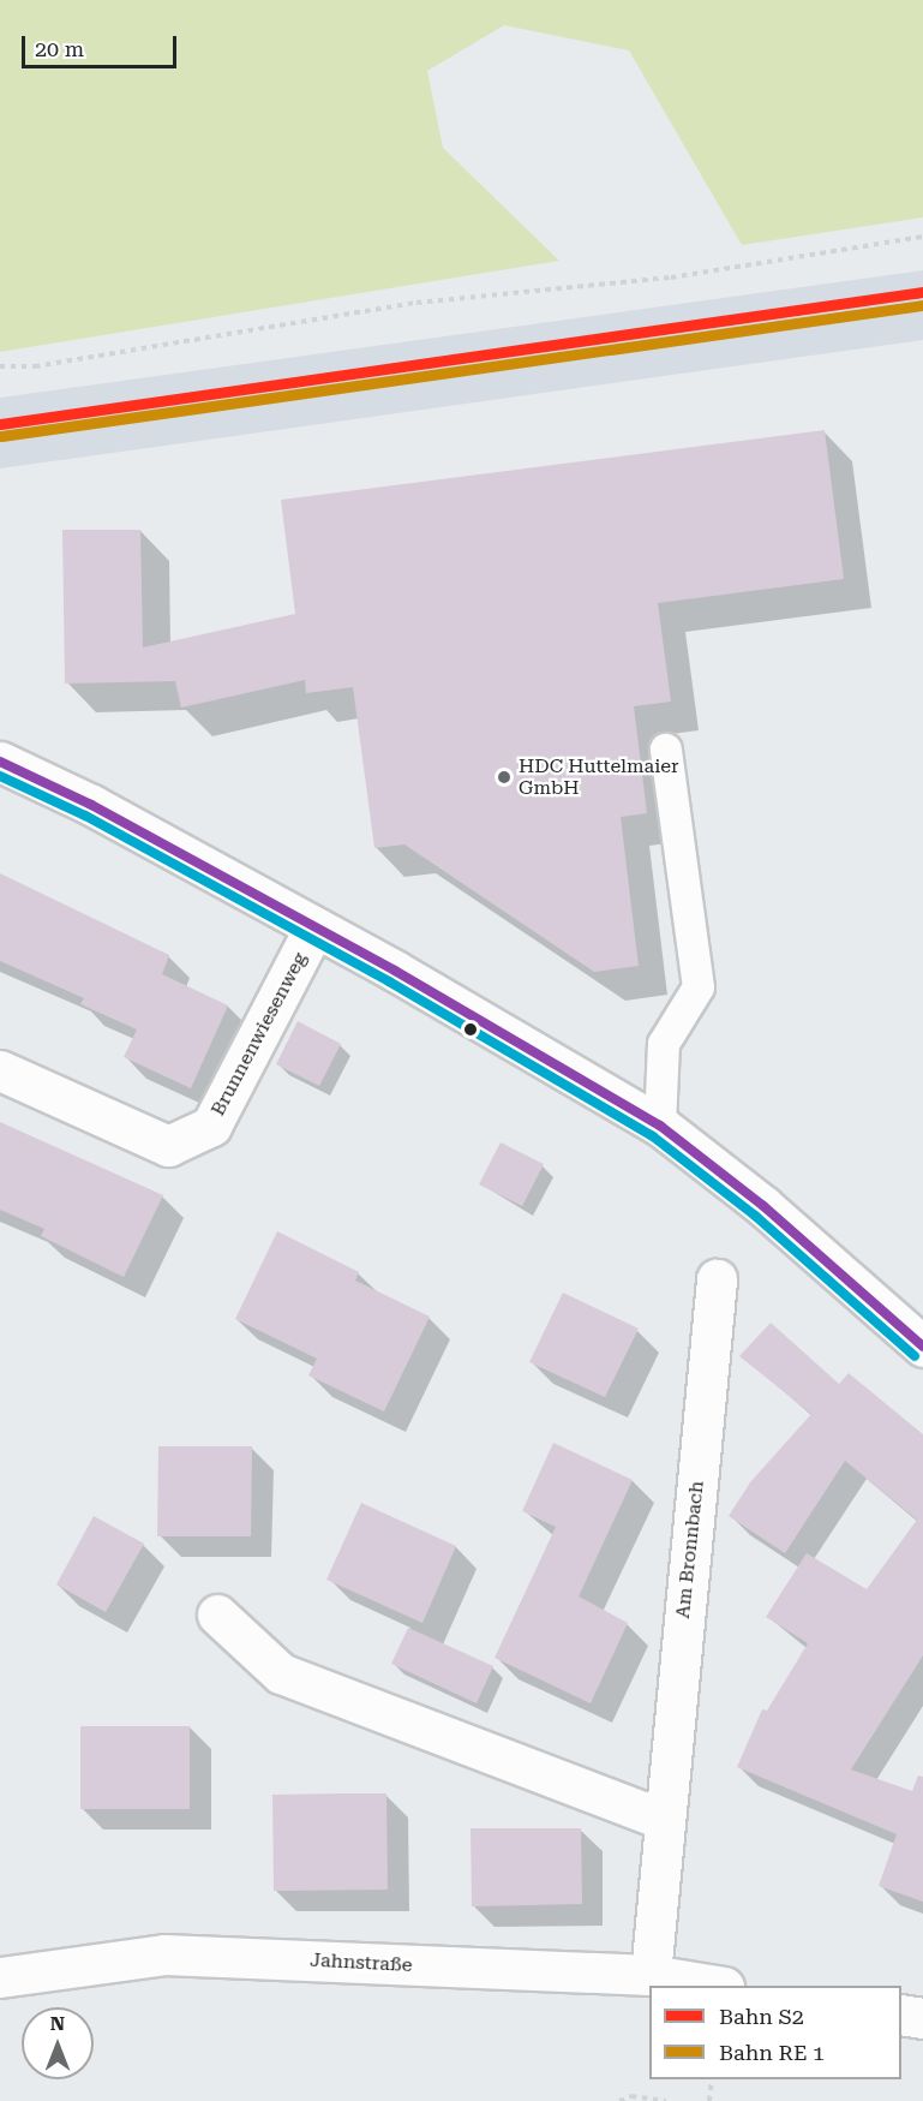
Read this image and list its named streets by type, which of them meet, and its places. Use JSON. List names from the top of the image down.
{
  "streets": {
    "street": ["Brunnenwiesenweg", "Am Bronnbach", "Jahnstraße"]
  },
  "crossings": [
    ["Am Bronnbach", "Jahnstraße"]
  ],
  "places": ["HDC Huttelmaier GmbH"],
  "lines": ["rail line S2"],
  "legend": ["Bahn S2", "Bahn RE 1"],
  "scale_bar": "20 m",
  "north": "top"
}
